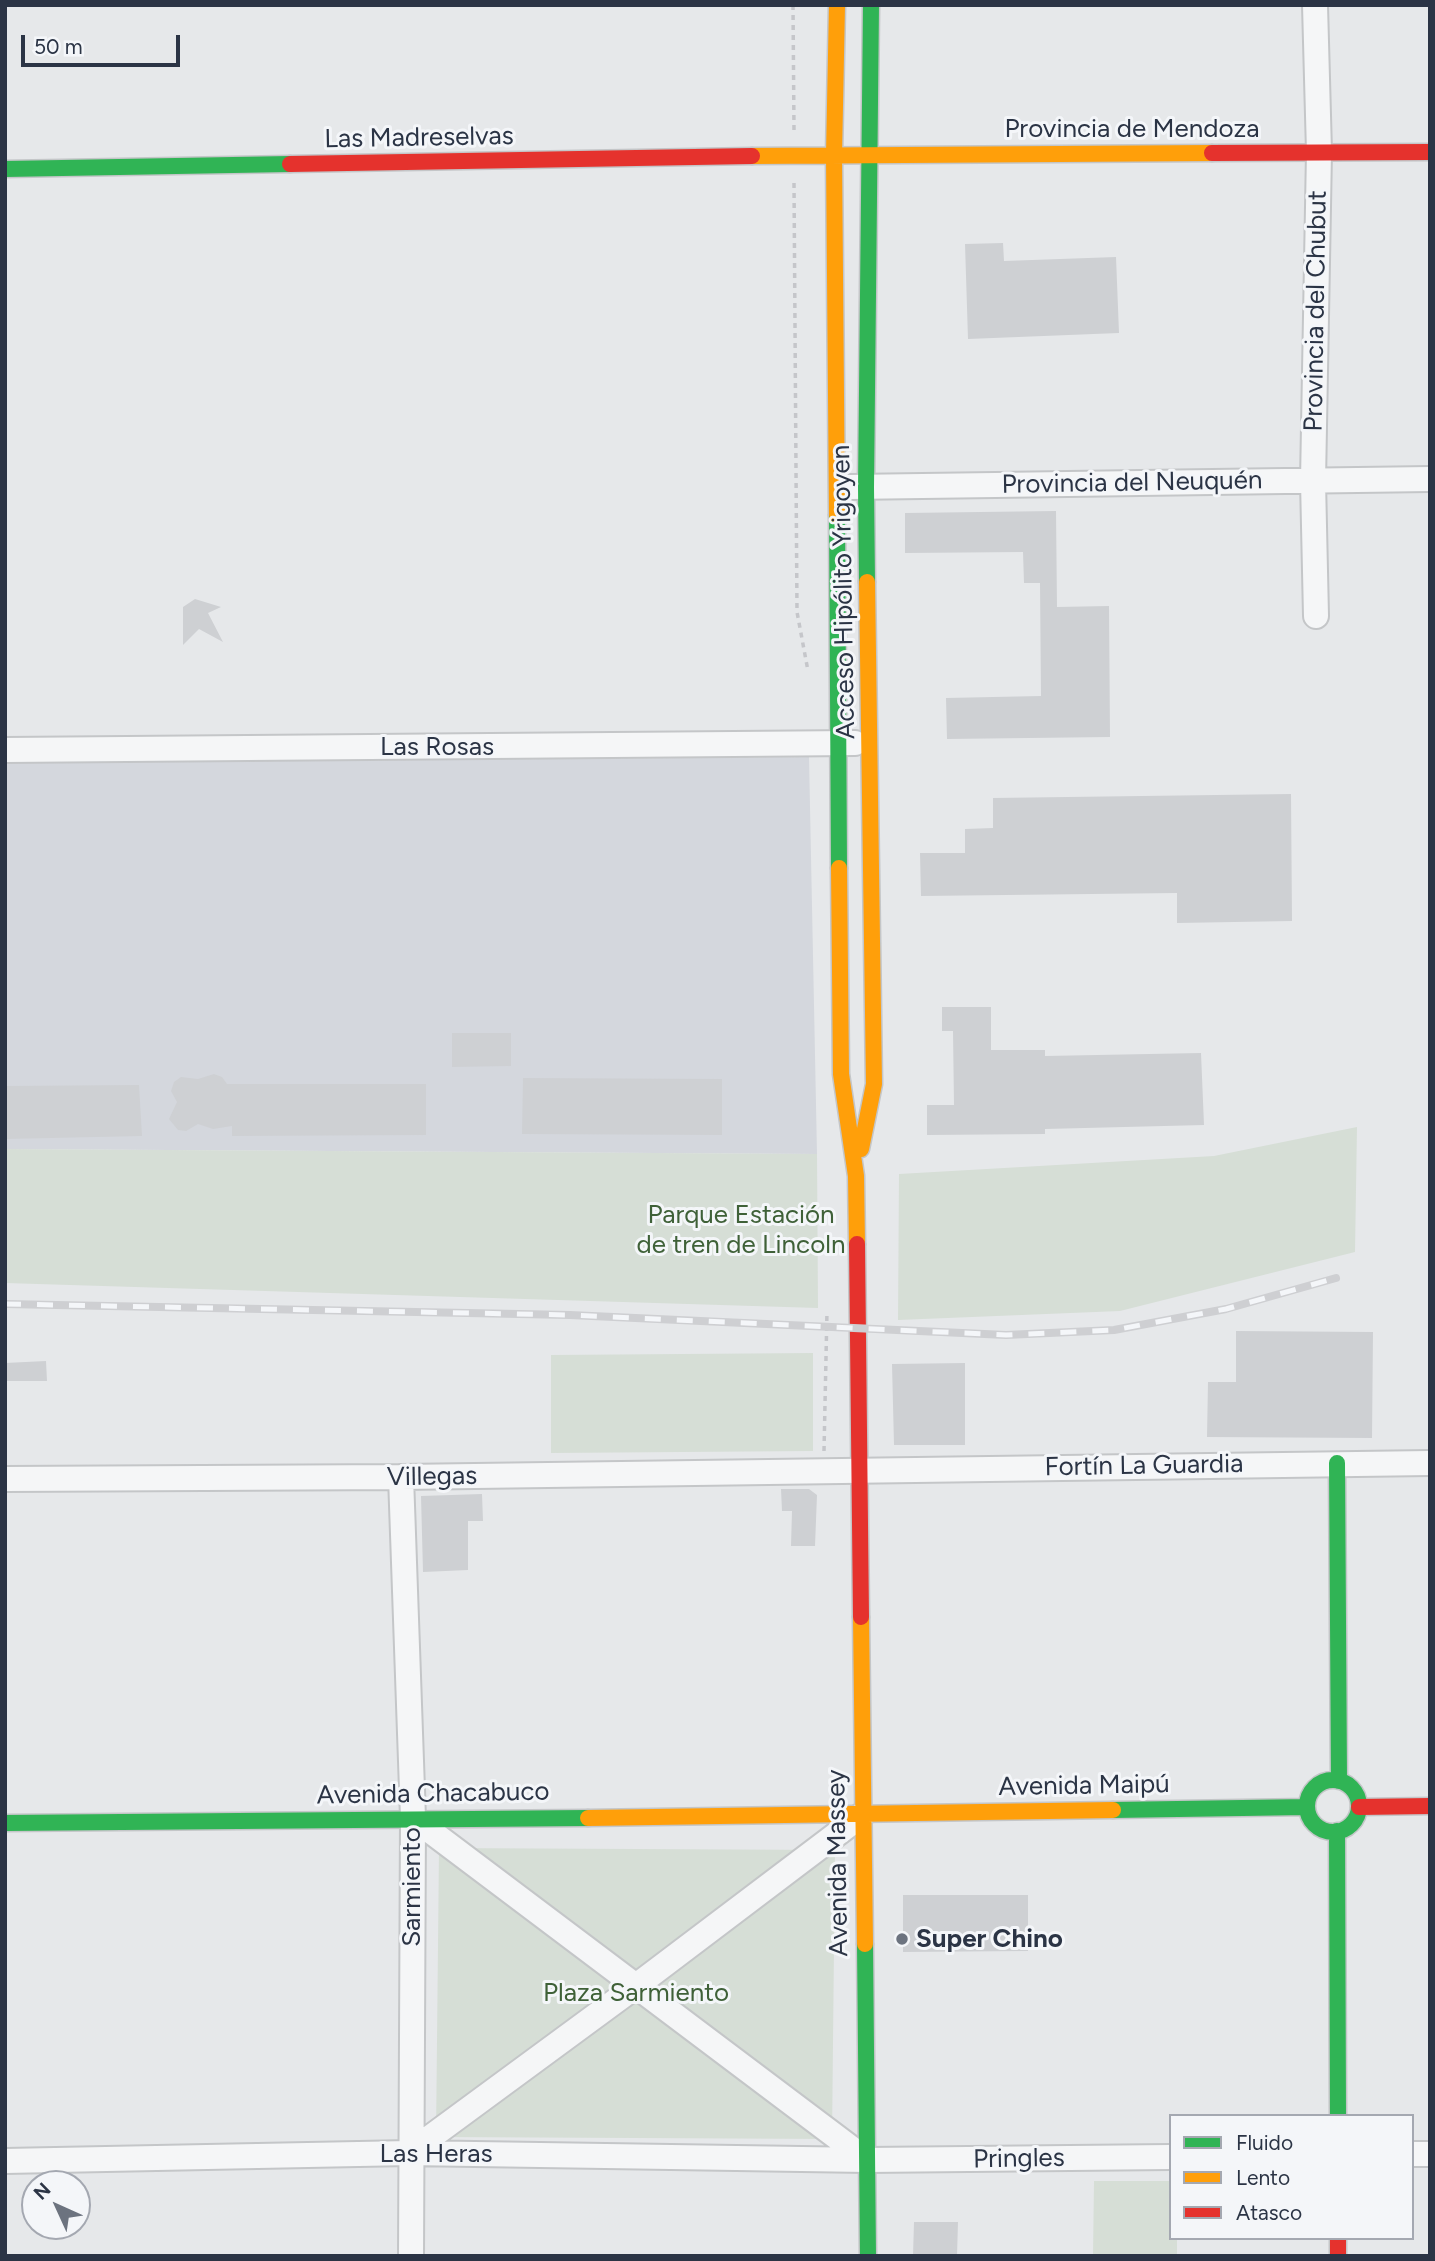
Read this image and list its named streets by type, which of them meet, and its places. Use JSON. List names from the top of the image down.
{
  "streets": {
    "main road": [
      "Provincia de Mendoza",
      "Las Madreselvas",
      "Acceso Hipólito Yrigoyen",
      "Avenida Maipú",
      "Avenida Chacabuco",
      "Avenida Massey"
    ],
    "street": [
      "Provincia del Chubut",
      "Provincia del Neuquén",
      "Las Rosas",
      "Fortín La Guardia",
      "Villegas",
      "Sarmiento",
      "Las Heras",
      "Pringles"
    ]
  },
  "crossings": [
    ["Provincia de Mendoza", "Las Madreselvas"],
    ["Provincia de Mendoza", "Provincia del Chubut"],
    ["Provincia de Mendoza", "Acceso Hipólito Yrigoyen"],
    ["Las Madreselvas", "Acceso Hipólito Yrigoyen"],
    ["Provincia del Chubut", "Provincia del Neuquén"],
    ["Provincia del Neuquén", "Acceso Hipólito Yrigoyen"],
    ["Acceso Hipólito Yrigoyen", "Las Rosas"],
    ["Acceso Hipólito Yrigoyen", "Fortín La Guardia"],
    ["Acceso Hipólito Yrigoyen", "Villegas"],
    ["Acceso Hipólito Yrigoyen", "Avenida Massey"],
    ["Fortín La Guardia", "Villegas"],
    ["Fortín La Guardia", "Avenida Massey"],
    ["Villegas", "Avenida Massey"],
    ["Villegas", "Sarmiento"],
    ["Avenida Maipú", "Avenida Chacabuco"],
    ["Avenida Maipú", "Avenida Massey"],
    ["Avenida Chacabuco", "Avenida Massey"],
    ["Avenida Chacabuco", "Sarmiento"],
    ["Avenida Massey", "Las Heras"],
    ["Avenida Massey", "Pringles"],
    ["Sarmiento", "Las Heras"],
    ["Las Heras", "Pringles"]
  ],
  "parks": ["Parque Estación de tren de Lincoln", "Plaza Sarmiento"],
  "places": ["Super Chino"],
  "legend": ["Fluido", "Lento", "Atasco"],
  "scale_bar": "50 m",
  "north": "top left"
}
